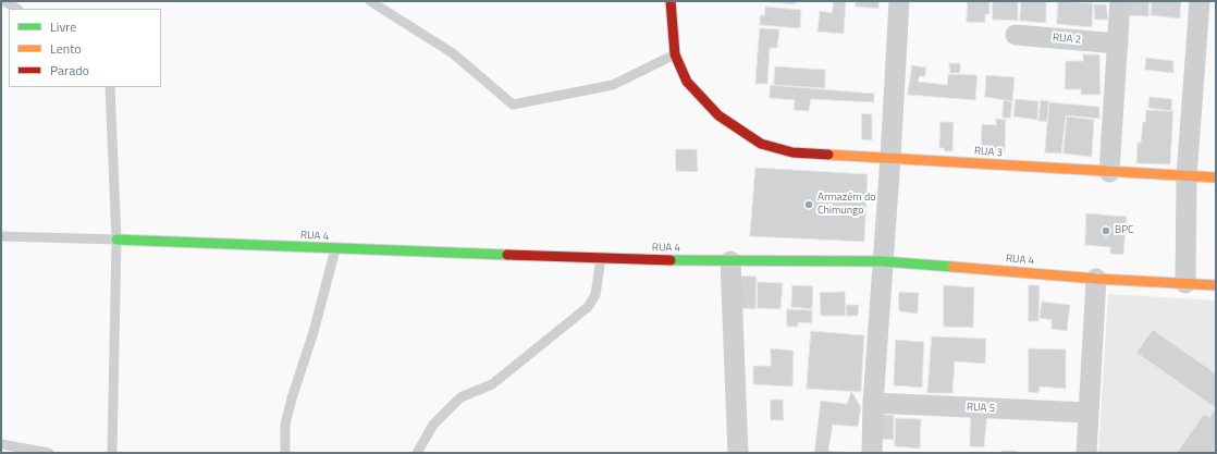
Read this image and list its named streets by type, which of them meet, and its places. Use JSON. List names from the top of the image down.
{
  "streets": {
    "street": [
      "RUA 2",
      "RUA 3",
      "RUA 4",
      "RUA 5"
    ]
  },
  "places": ["Armazém do Chimungo", "BPC"],
  "legend": ["Livre", "Lento", "Parado"]
}
